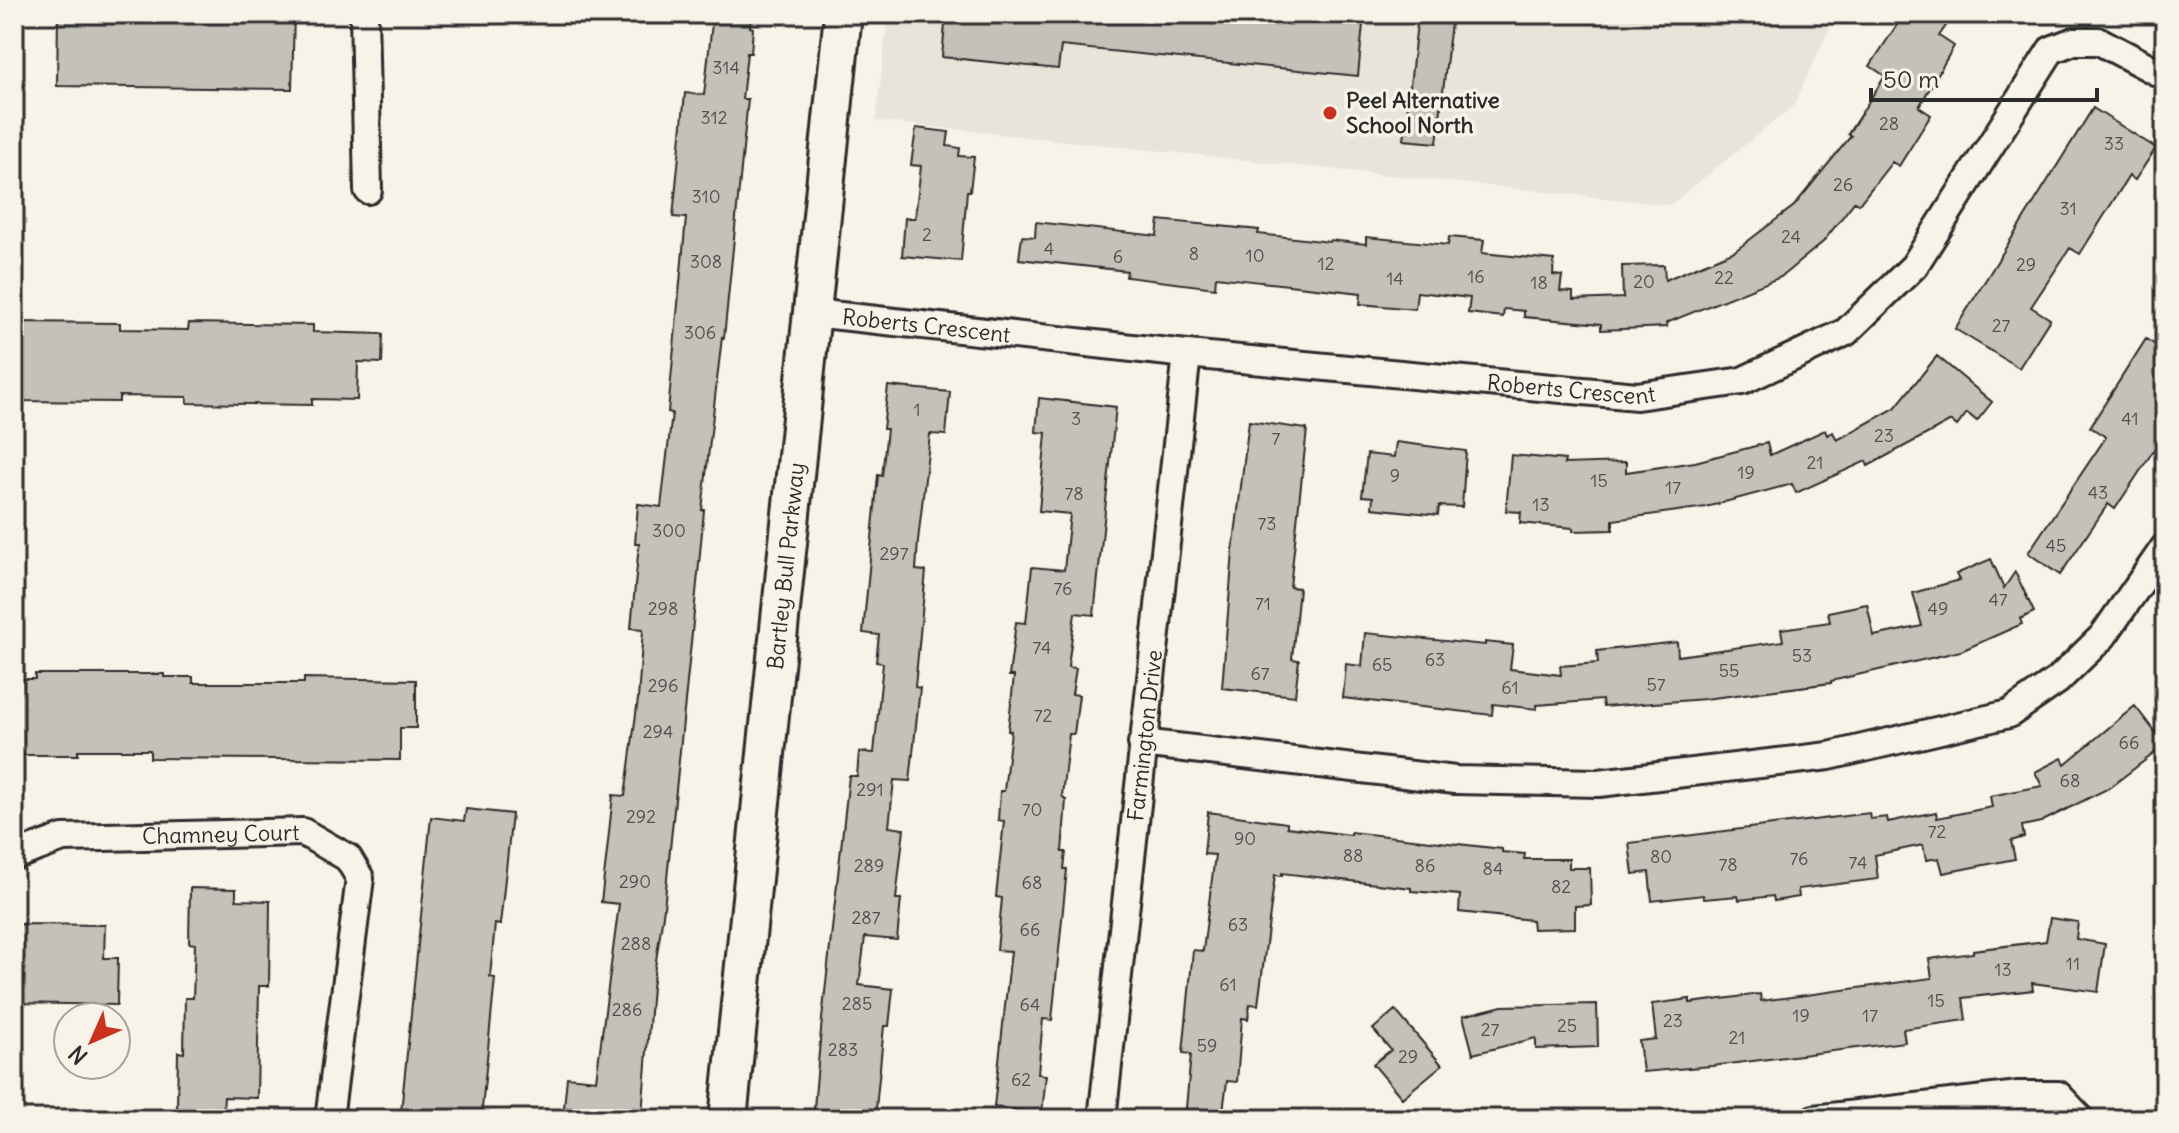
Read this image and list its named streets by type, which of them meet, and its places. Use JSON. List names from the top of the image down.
{
  "streets": {
    "street": [
      "Roberts Crescent",
      "Bartley Bull Parkway",
      "Farmington Drive",
      "Chamney Court"
    ]
  },
  "crossings": [
    ["Roberts Crescent", "Bartley Bull Parkway"],
    ["Roberts Crescent", "Farmington Drive"]
  ],
  "places": ["Peel Alternative School North"],
  "house_numbers": [
    "314",
    "312",
    "28",
    "33",
    "26",
    "310",
    "31",
    "2",
    "24",
    "4",
    "8",
    "10",
    "6",
    "308",
    "12",
    "29",
    "16",
    "22",
    "14",
    "20",
    "18",
    "27",
    "306",
    "1",
    "3",
    "41",
    "23",
    "7",
    "21",
    "19",
    "9",
    "15",
    "17",
    "43",
    "78",
    "13",
    "73",
    "300",
    "45",
    "297",
    "76",
    "47",
    "71",
    "298",
    "49",
    "74",
    "53",
    "63",
    "65",
    "55",
    "67",
    "57",
    "296",
    "61",
    "72",
    "294",
    "66",
    "68",
    "291",
    "70",
    "292",
    "72",
    "90",
    "88",
    "80",
    "76",
    "74",
    "78",
    "289",
    "86",
    "84",
    "290",
    "68",
    "82",
    "287",
    "63",
    "66",
    "288",
    "11",
    "13",
    "61",
    "15",
    "285",
    "64",
    "286",
    "19",
    "17",
    "23",
    "25",
    "27",
    "21",
    "59",
    "283",
    "29",
    "62"
  ],
  "scale_bar": "50 m",
  "north": "bottom left"
}
